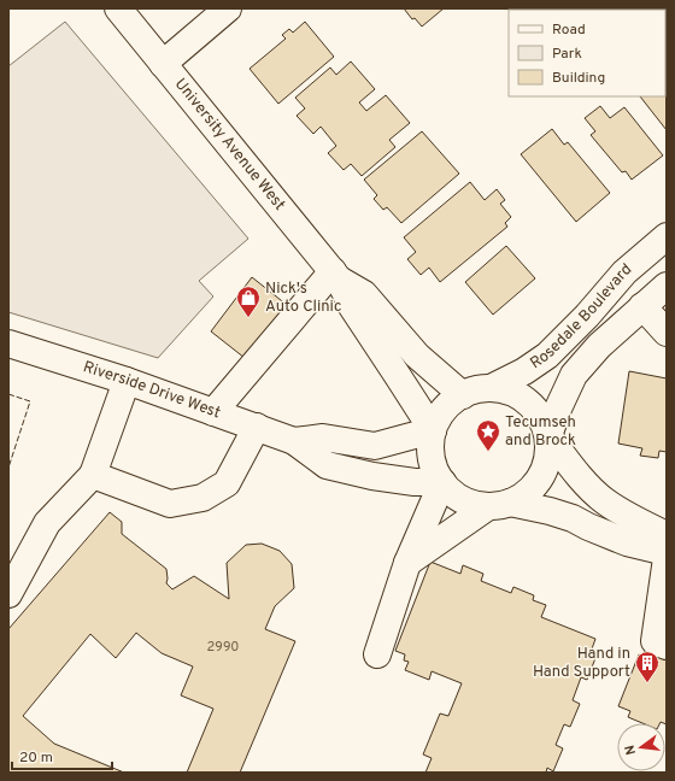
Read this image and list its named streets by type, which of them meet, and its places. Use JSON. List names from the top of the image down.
{
  "streets": {
    "main road": ["University Avenue West", "Rosedale Boulevard", "Riverside Drive West"]
  },
  "crossings": [
    ["University Avenue West", "Rosedale Boulevard"],
    ["University Avenue West", "Riverside Drive West"],
    ["Rosedale Boulevard", "Riverside Drive West"]
  ],
  "places": {
    "shop": ["Nick's Auto Clinic"],
    "place": ["Tecumseh and Brock"],
    "building": ["Hand in Hand Support"]
  },
  "house_numbers": ["2990"],
  "legend": ["Road", "Park", "Building"],
  "scale_bar": "20 m",
  "north": "left"
}
